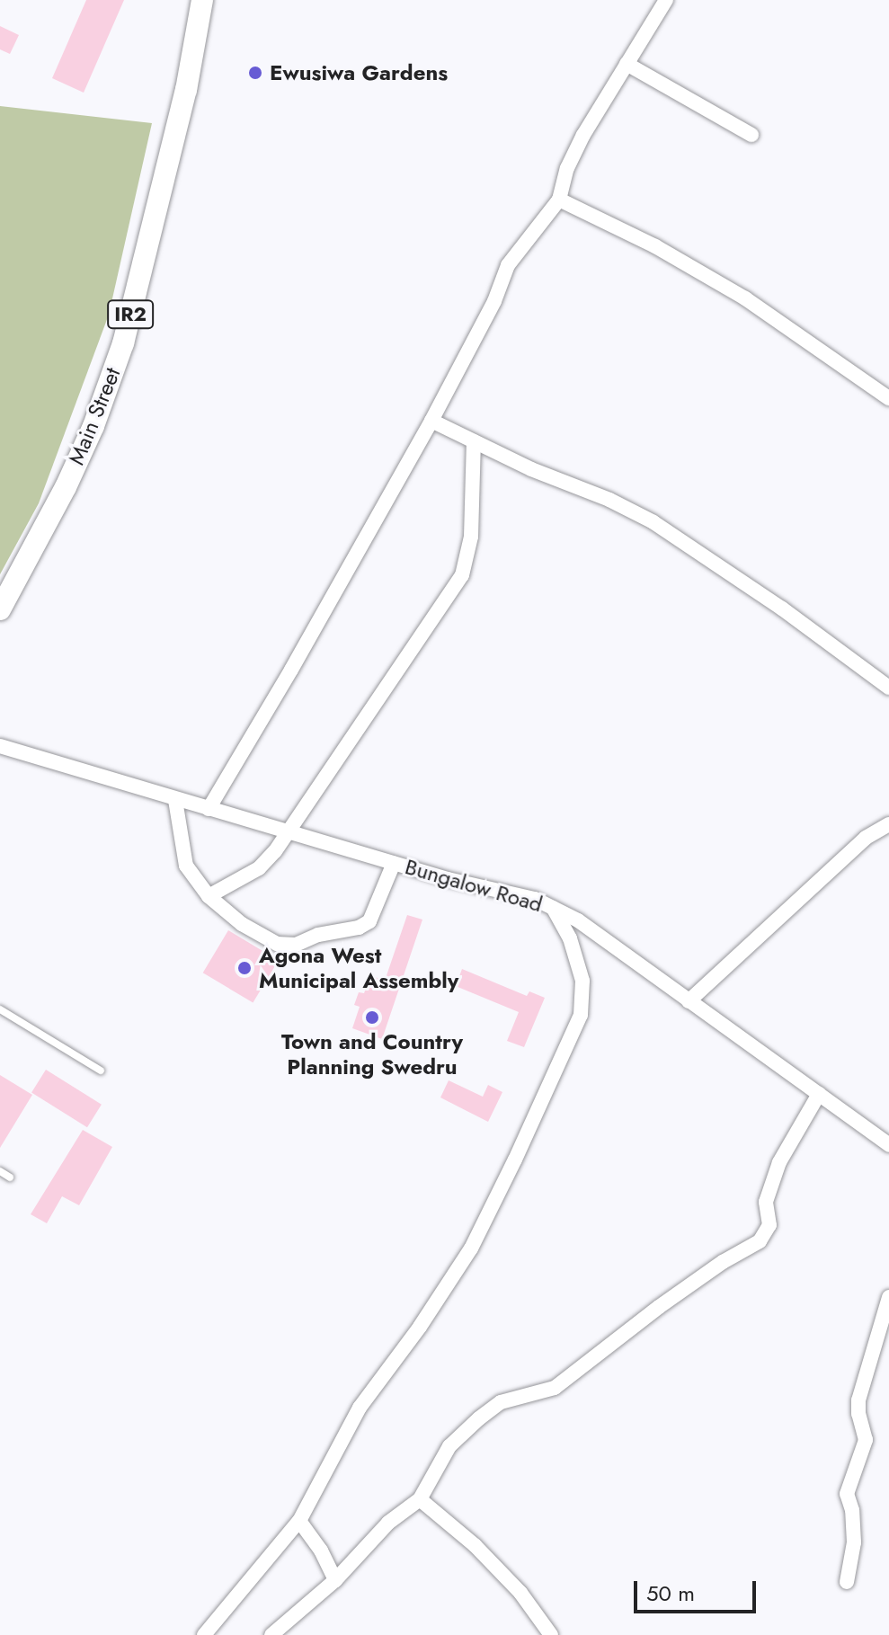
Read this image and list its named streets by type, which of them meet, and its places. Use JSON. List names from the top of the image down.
{
  "streets": {
    "main road": ["IR2", "Main Street"],
    "street": ["Bungalow Road"]
  },
  "places": ["Ewusiwa Gardens", "Agona West Municipal Assembly", "Town and Country Planning Swedru"],
  "scale_bar": "50 m"
}
